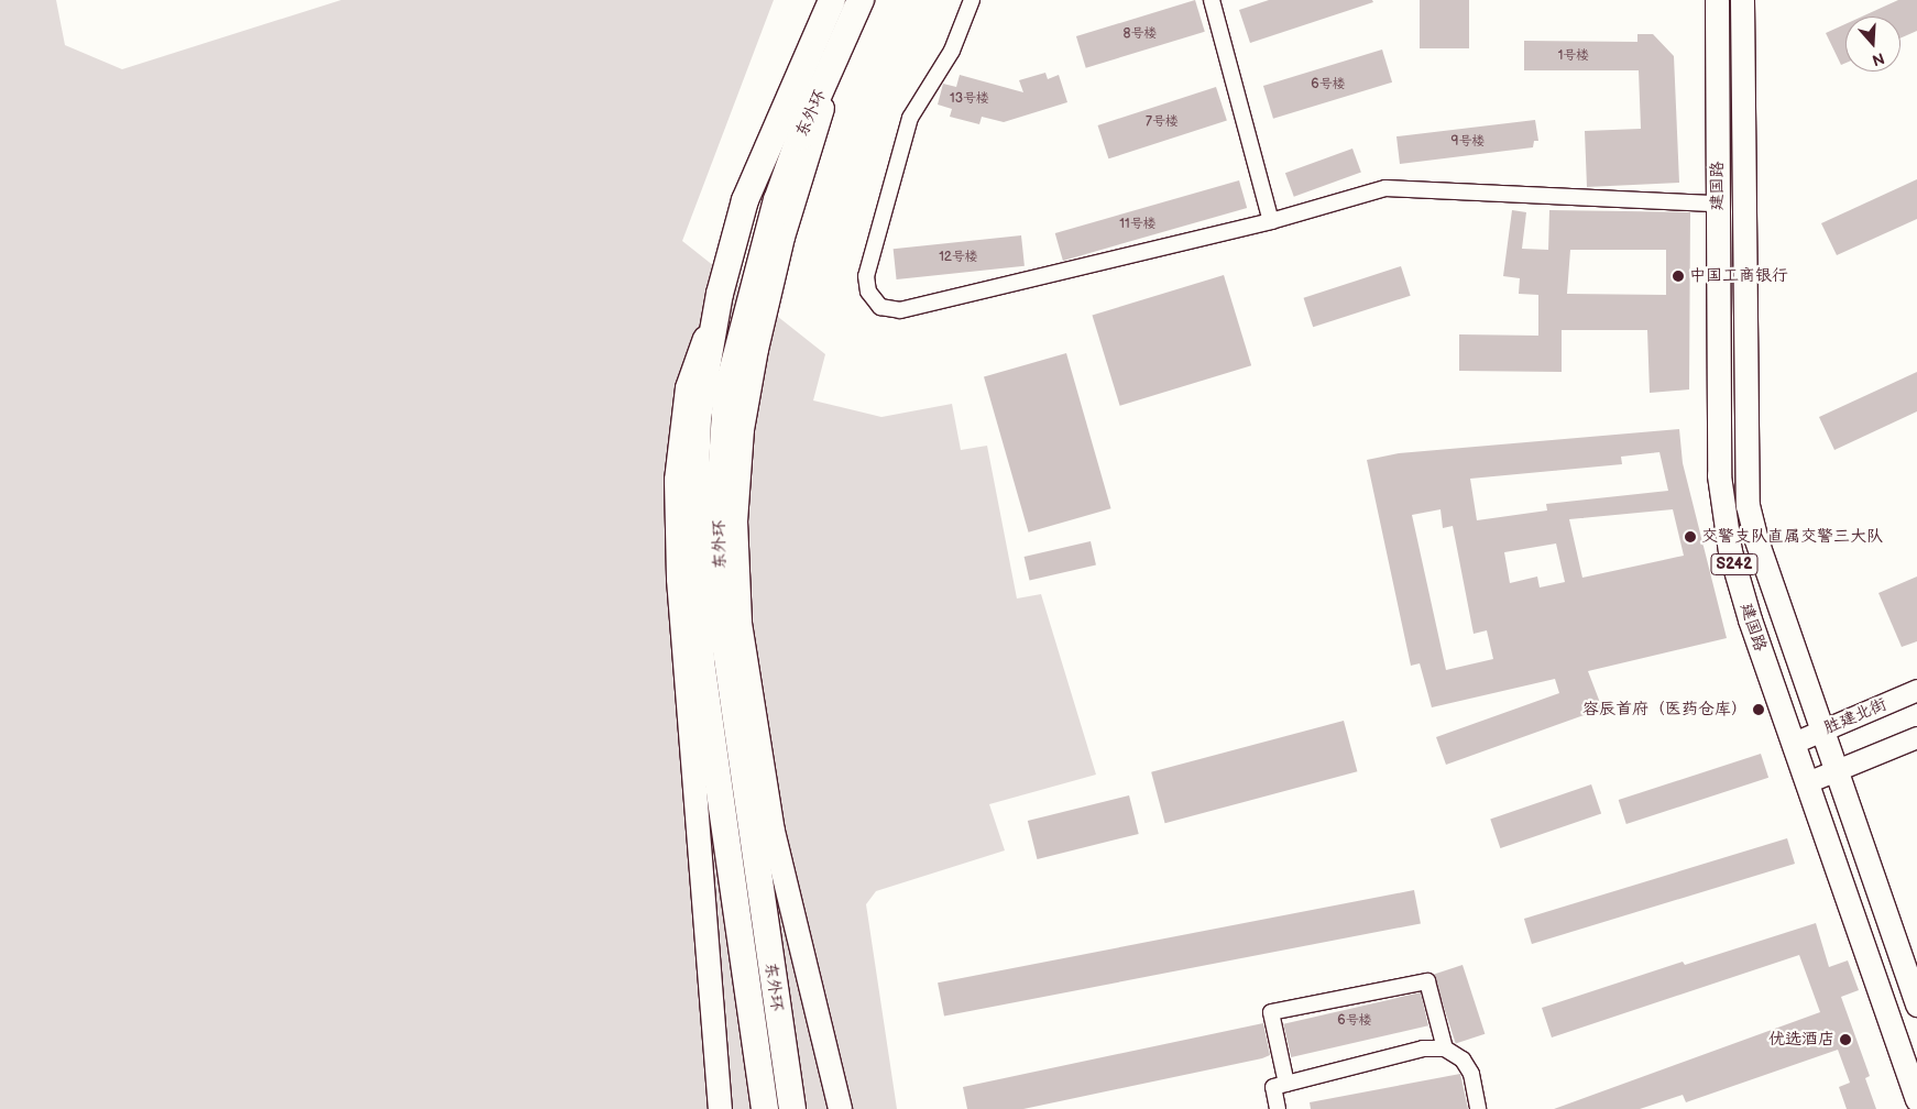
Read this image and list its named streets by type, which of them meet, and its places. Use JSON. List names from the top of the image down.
{
  "streets": {
    "highway": ["东外环"],
    "main road": ["建国路", "S242", "胜建北街"]
  },
  "crossings": [
    ["建国路", "胜建北街"]
  ],
  "places": [
    "中国工商银行",
    "交警支队直属交警三大队",
    "容辰首府（医药仓库）",
    "优选酒店"
  ],
  "house_numbers": [
    "8号楼",
    "1号楼",
    "6号楼",
    "13号楼",
    "7号楼",
    "9号楼",
    "11号楼",
    "12号楼",
    "6号楼"
  ],
  "north": "bottom"
}
